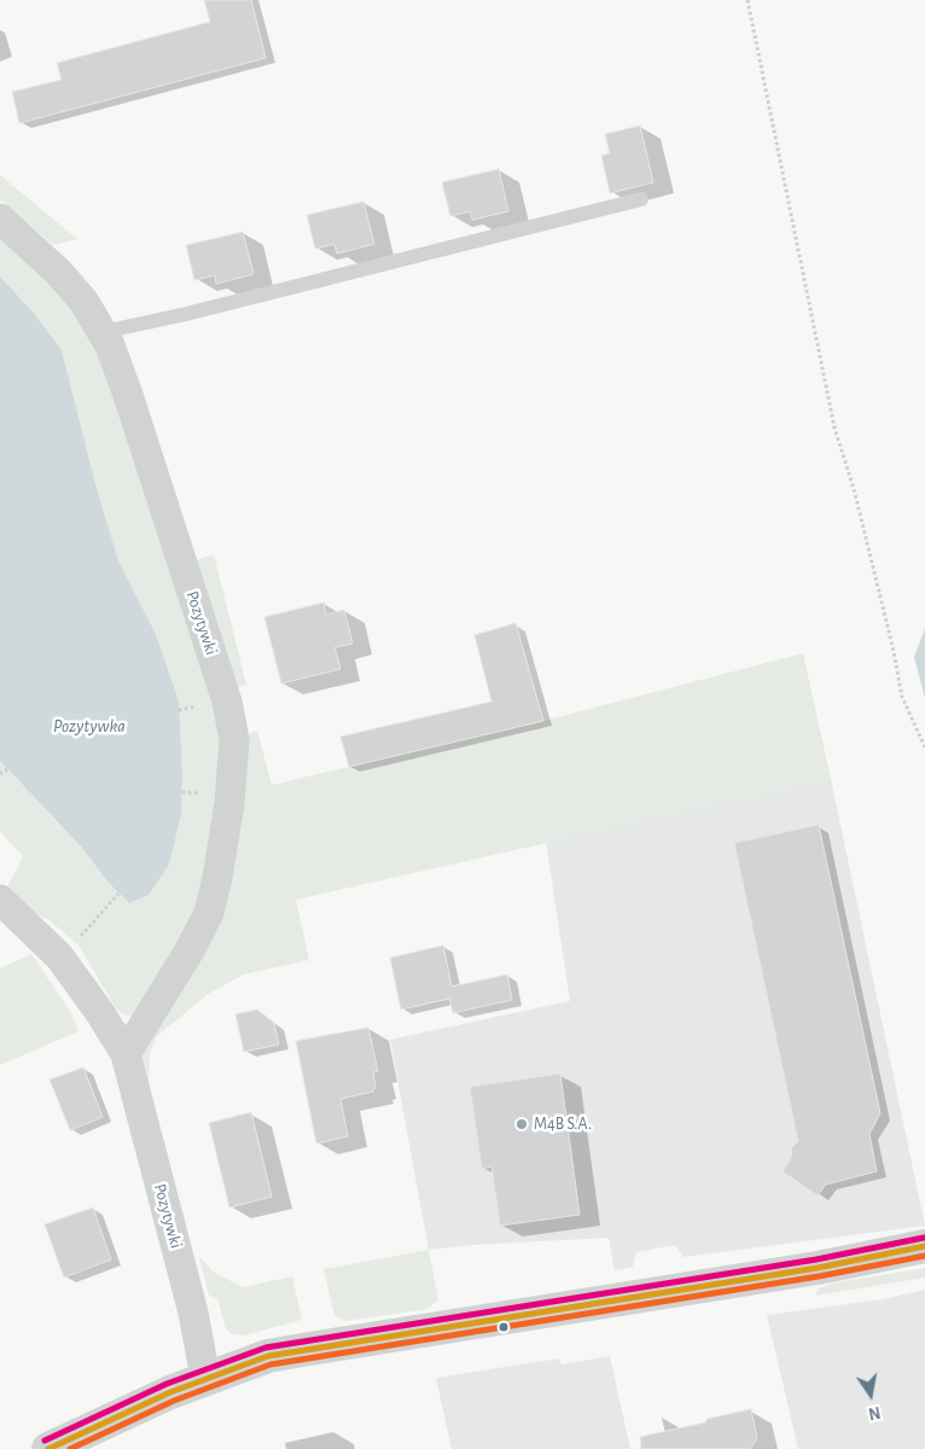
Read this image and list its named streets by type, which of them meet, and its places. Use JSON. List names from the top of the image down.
{
  "streets": {
    "street": ["Pozytywki"]
  },
  "water": ["Pozytywka"],
  "places": ["M4B S.A."],
  "north": "bottom"
}
